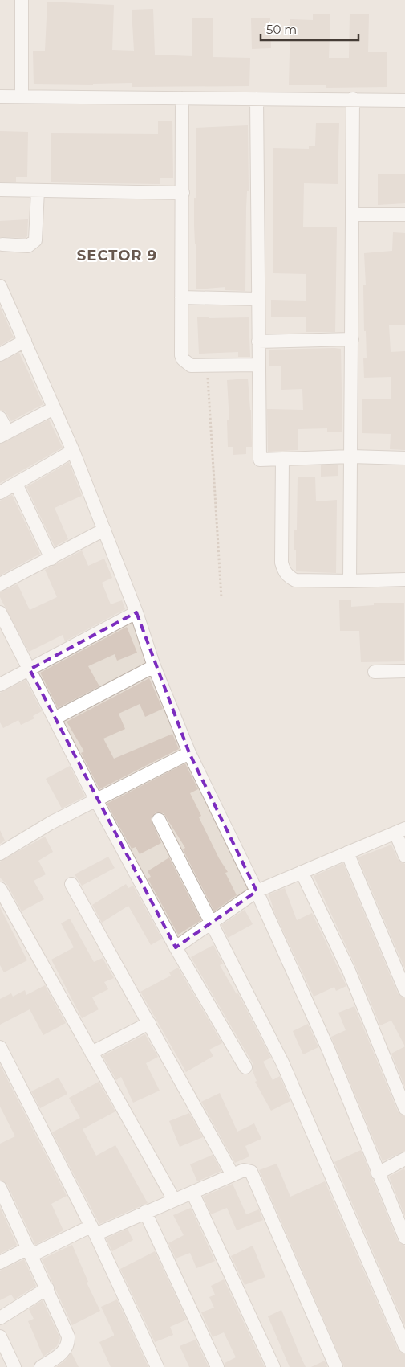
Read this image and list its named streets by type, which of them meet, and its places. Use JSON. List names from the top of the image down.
{
  "districts": ["SECTOR 9"],
  "scale_bar": "50 m"
}
